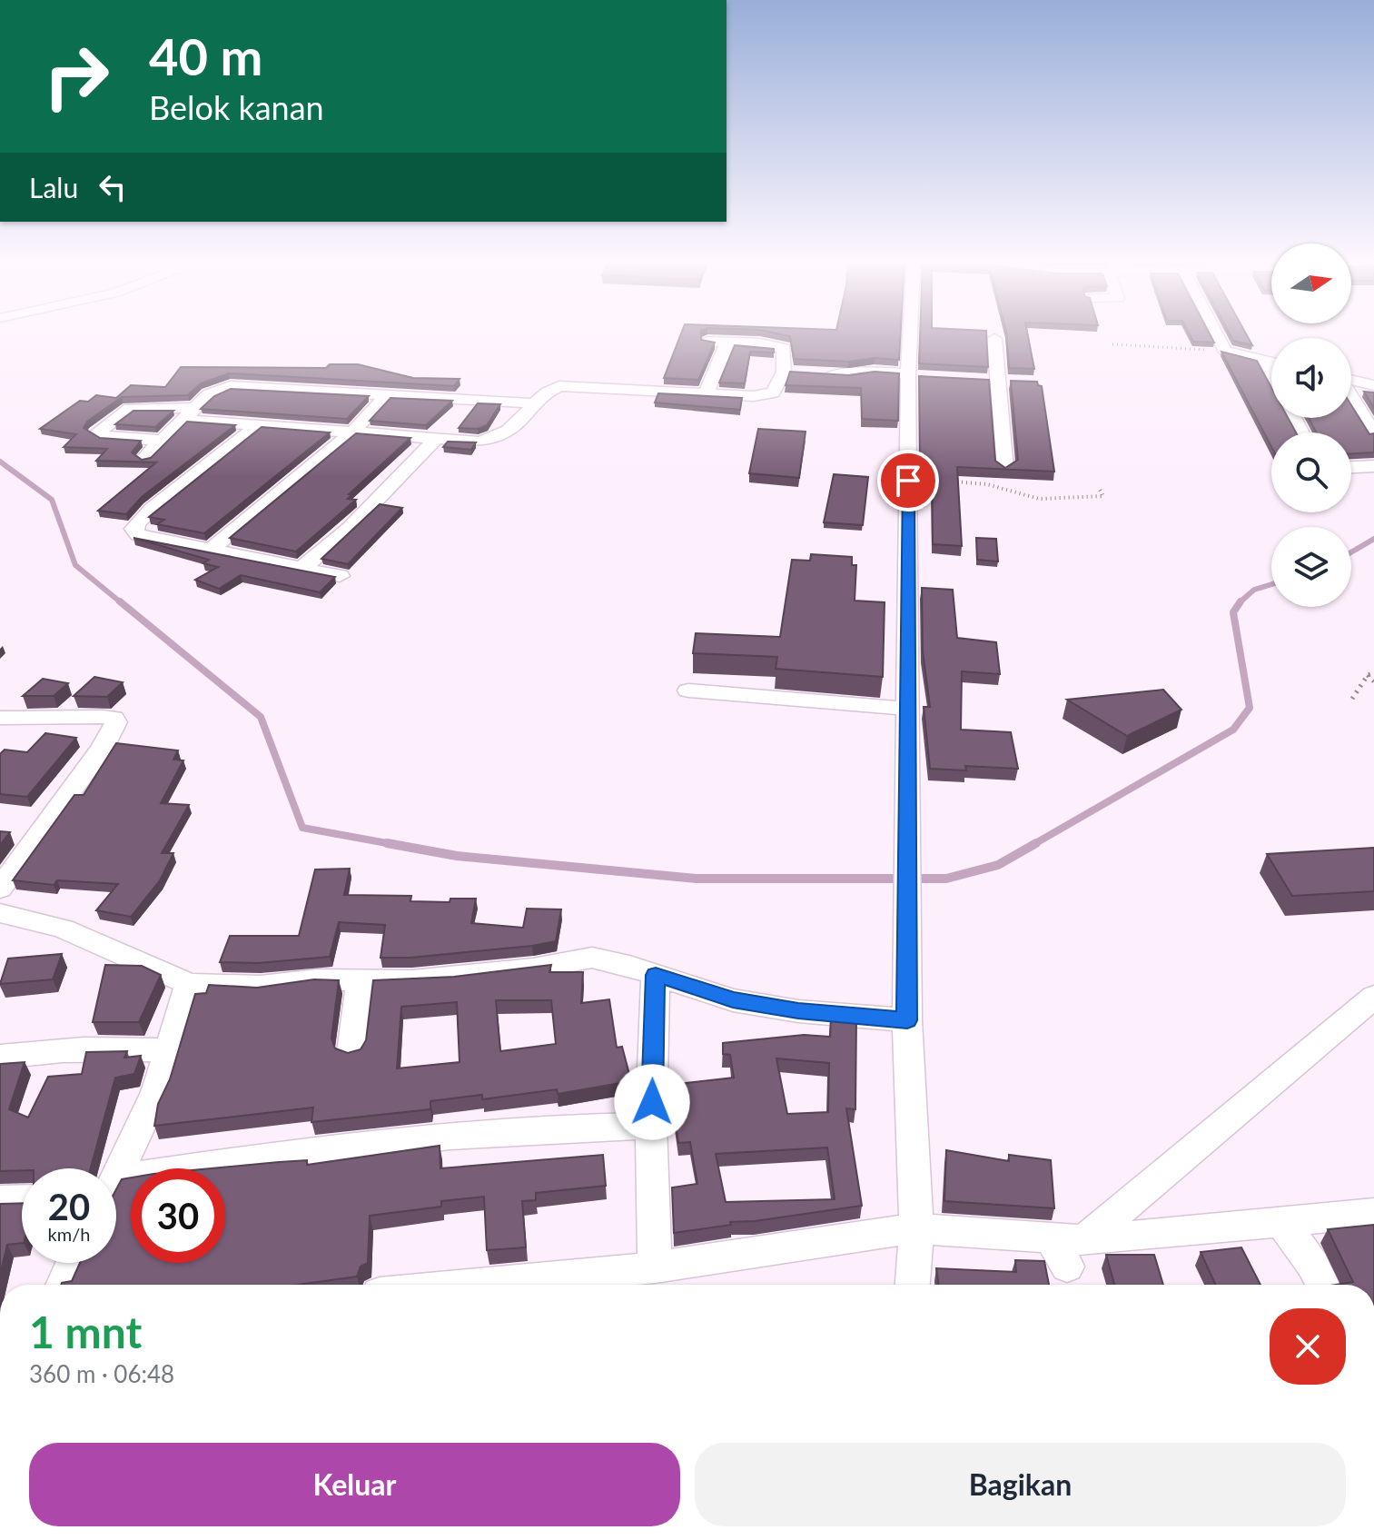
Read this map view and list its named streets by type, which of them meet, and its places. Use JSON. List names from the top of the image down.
{
  "north": "right",
  "page": {
    "turn": ["40 m", "Belok kanan"],
    "then": "Lalu",
    "speed": "20 km/h",
    "limit": "30",
    "heading": ["1 mnt", "360 m · 06:48"],
    "buttons": ["Keluar", "Bagikan"]
  }
}
